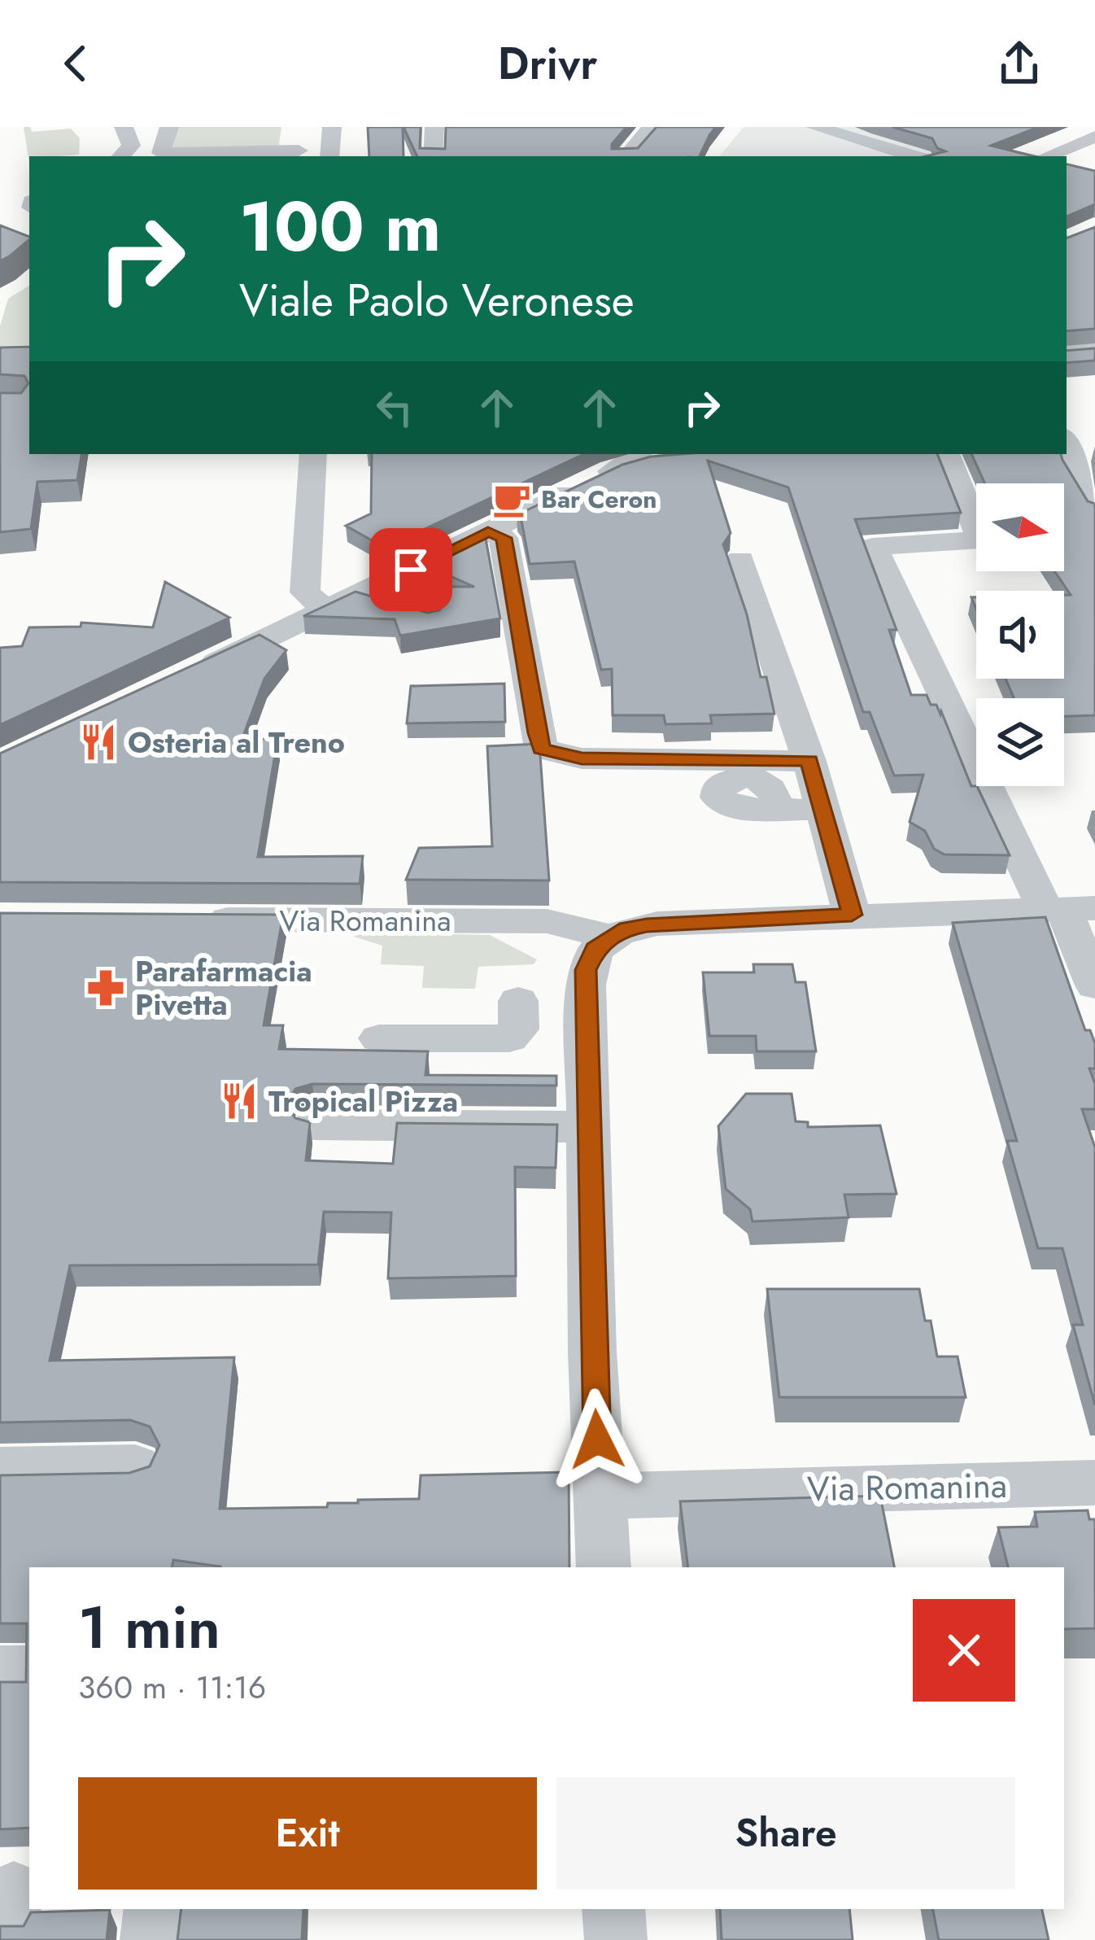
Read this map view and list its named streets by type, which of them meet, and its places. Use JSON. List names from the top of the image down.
{
  "streets": {
    "street": ["Via Romanina"]
  },
  "places": {
    "cafe": ["Bar Ceron"],
    "restaurant": ["Osteria al Treno", "Tropical Pizza"],
    "pharmacy": ["Parafarmacia Pivetta"]
  },
  "north": "right",
  "page": {
    "header": "Drivr",
    "turn": ["100 m", "Viale Paolo Veronese"],
    "heading": ["1 min", "360 m · 11:16"],
    "buttons": ["Exit", "Share"]
  }
}
